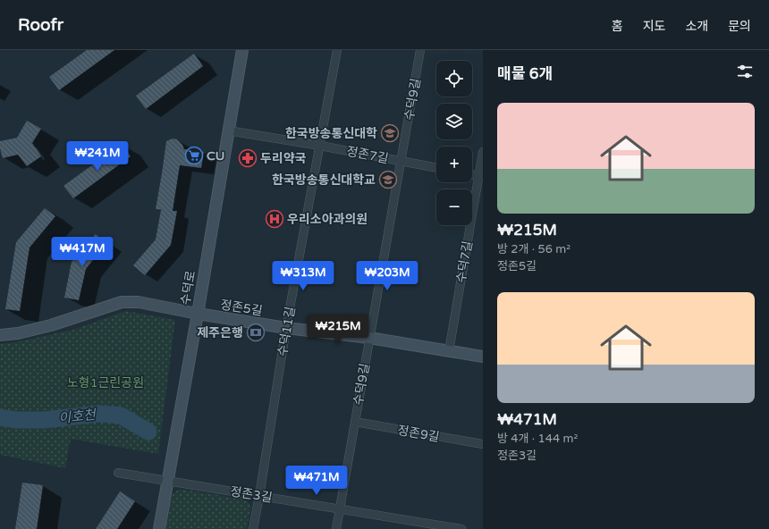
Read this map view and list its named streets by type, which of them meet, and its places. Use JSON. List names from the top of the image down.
{
  "streets": {
    "street": [
      "수덕9길",
      "정존7길",
      "수덕7길",
      "수덕로",
      "정존5길",
      "수덕11길",
      "정존9길",
      "정존3길"
    ]
  },
  "crossings": [
    ["수덕9길", "정존7길"],
    ["수덕9길", "정존5길"],
    ["수덕9길", "정존9길"],
    ["수덕9길", "정존3길"],
    ["정존7길", "수덕로"],
    ["정존7길", "수덕11길"],
    ["수덕7길", "정존5길"],
    ["수덕로", "정존5길"],
    ["수덕로", "정존3길"],
    ["정존5길", "수덕11길"],
    ["수덕11길", "정존3길"]
  ],
  "water": ["이호천"],
  "parks": ["노형1근린공원"],
  "places": {
    "school or university": ["한국방송통신대학", "한국방송통신대학교"],
    "supermarket": ["CU"],
    "pharmacy": ["두리약국"],
    "hospital": ["우리소아과의원"],
    "bank": ["제주은행"]
  },
  "page": {
    "header": "Roofr",
    "nav": [
      "홈",
      "지도",
      "소개",
      "문의"
    ],
    "heading": "매물 6개",
    "map_buttons": ["+", "−"],
    "list": [
      {
        "name": "₩215M",
        "note": "방 2개 · 56 m² · 정존5길"
      },
      {
        "name": "₩471M",
        "note": "방 4개 · 144 m² · 정존3길"
      }
    ],
    "price": [
      "₩241M",
      "₩417M",
      "₩313M",
      "₩203M",
      "₩215M",
      "₩471M"
    ]
  }
}
